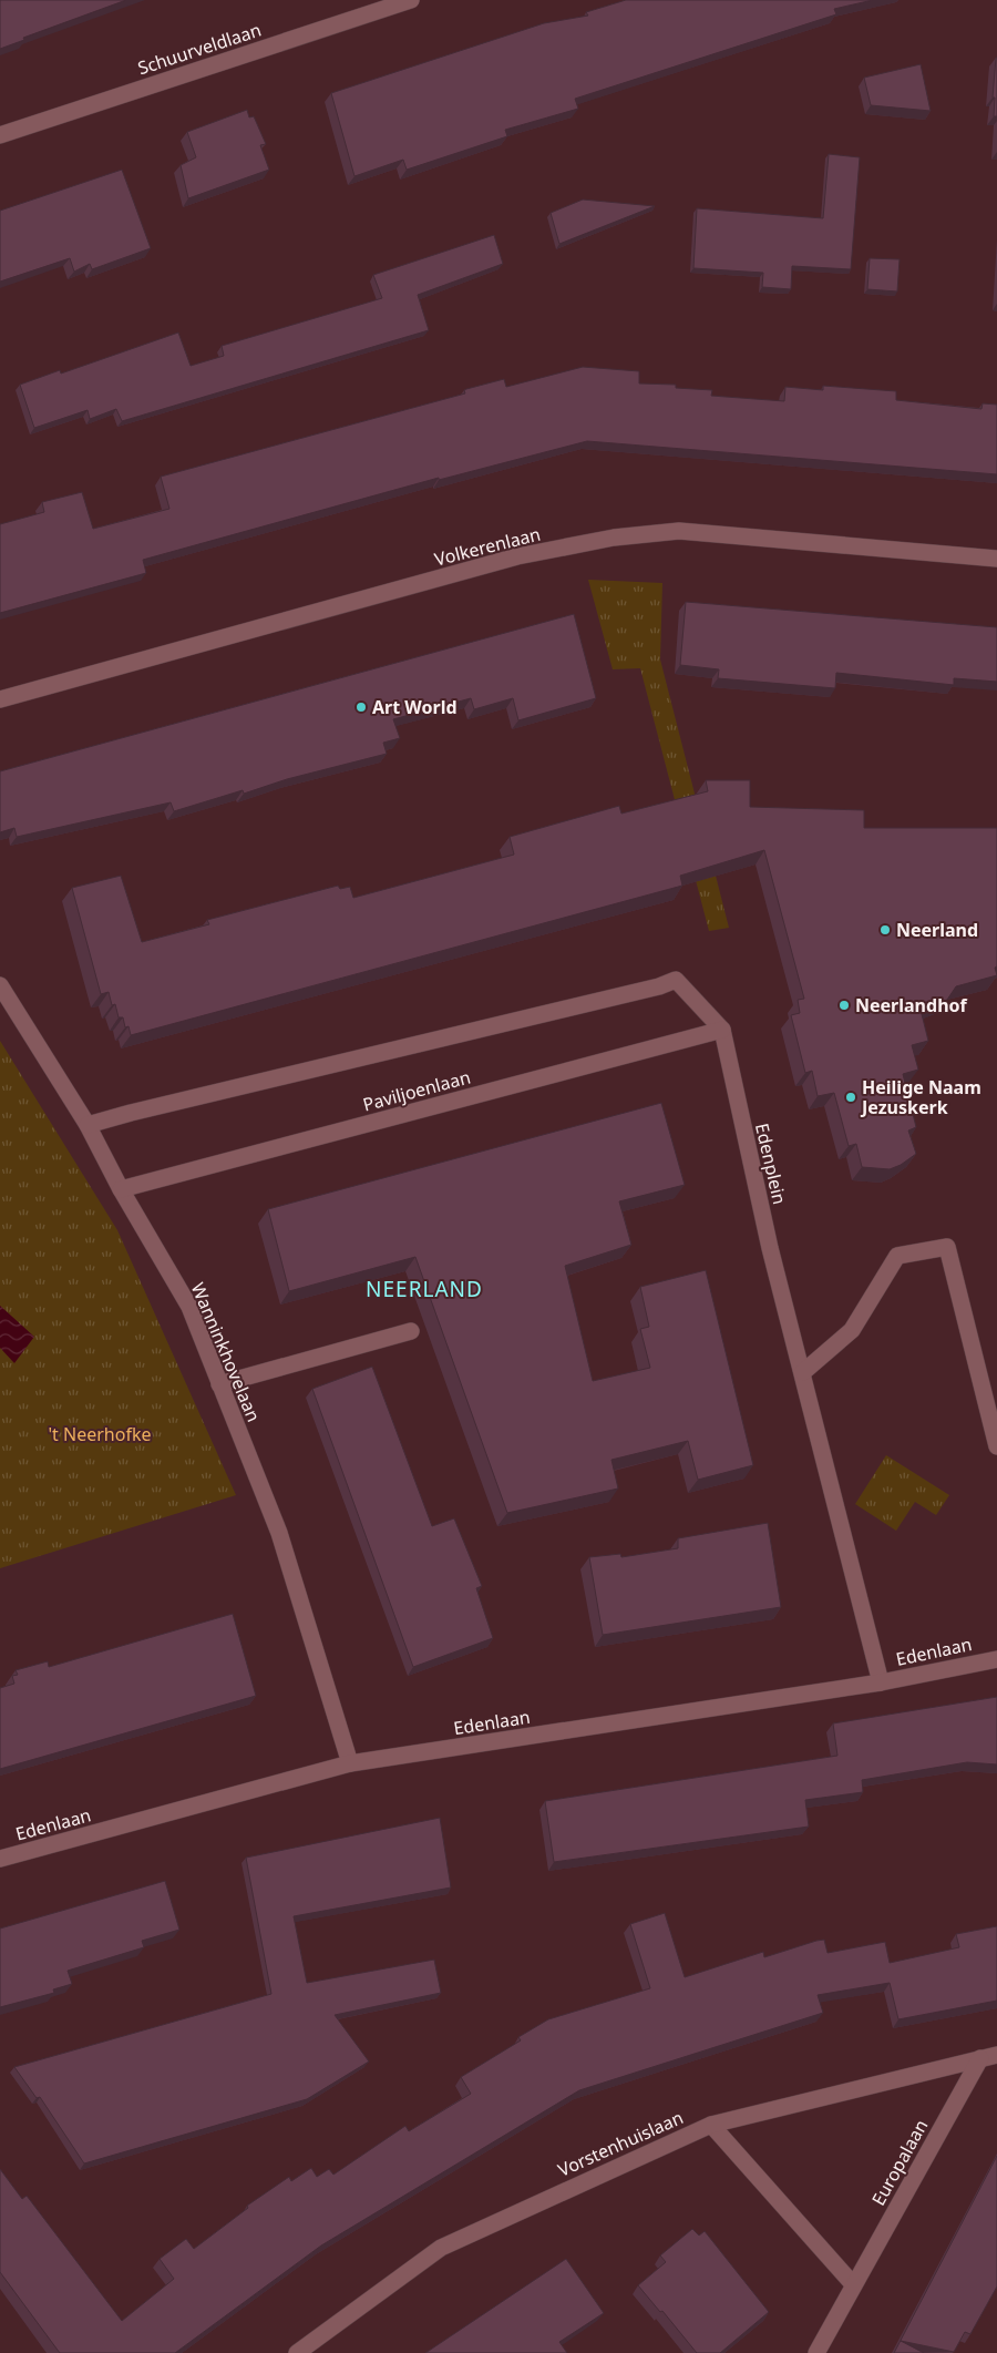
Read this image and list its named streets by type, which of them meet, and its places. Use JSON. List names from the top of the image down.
{
  "streets": {
    "street": [
      "Schuurveldlaan",
      "Volkerenlaan",
      "Paviljoenlaan",
      "Edenplein",
      "Wanninkhovelaan",
      "Edenlaan",
      "Vorstenhuislaan",
      "Europalaan"
    ]
  },
  "crossings": [
    ["Paviljoenlaan", "Edenplein"],
    ["Paviljoenlaan", "Wanninkhovelaan"],
    ["Edenplein", "Edenlaan"],
    ["Wanninkhovelaan", "Edenlaan"],
    ["Vorstenhuislaan", "Europalaan"]
  ],
  "districts": ["NEERLAND"],
  "parks": ["'t Neerhofke"],
  "places": [
    "Art World",
    "Neerland",
    "Neerlandhof",
    "Heilige Naam Jezuskerk"
  ]
}
